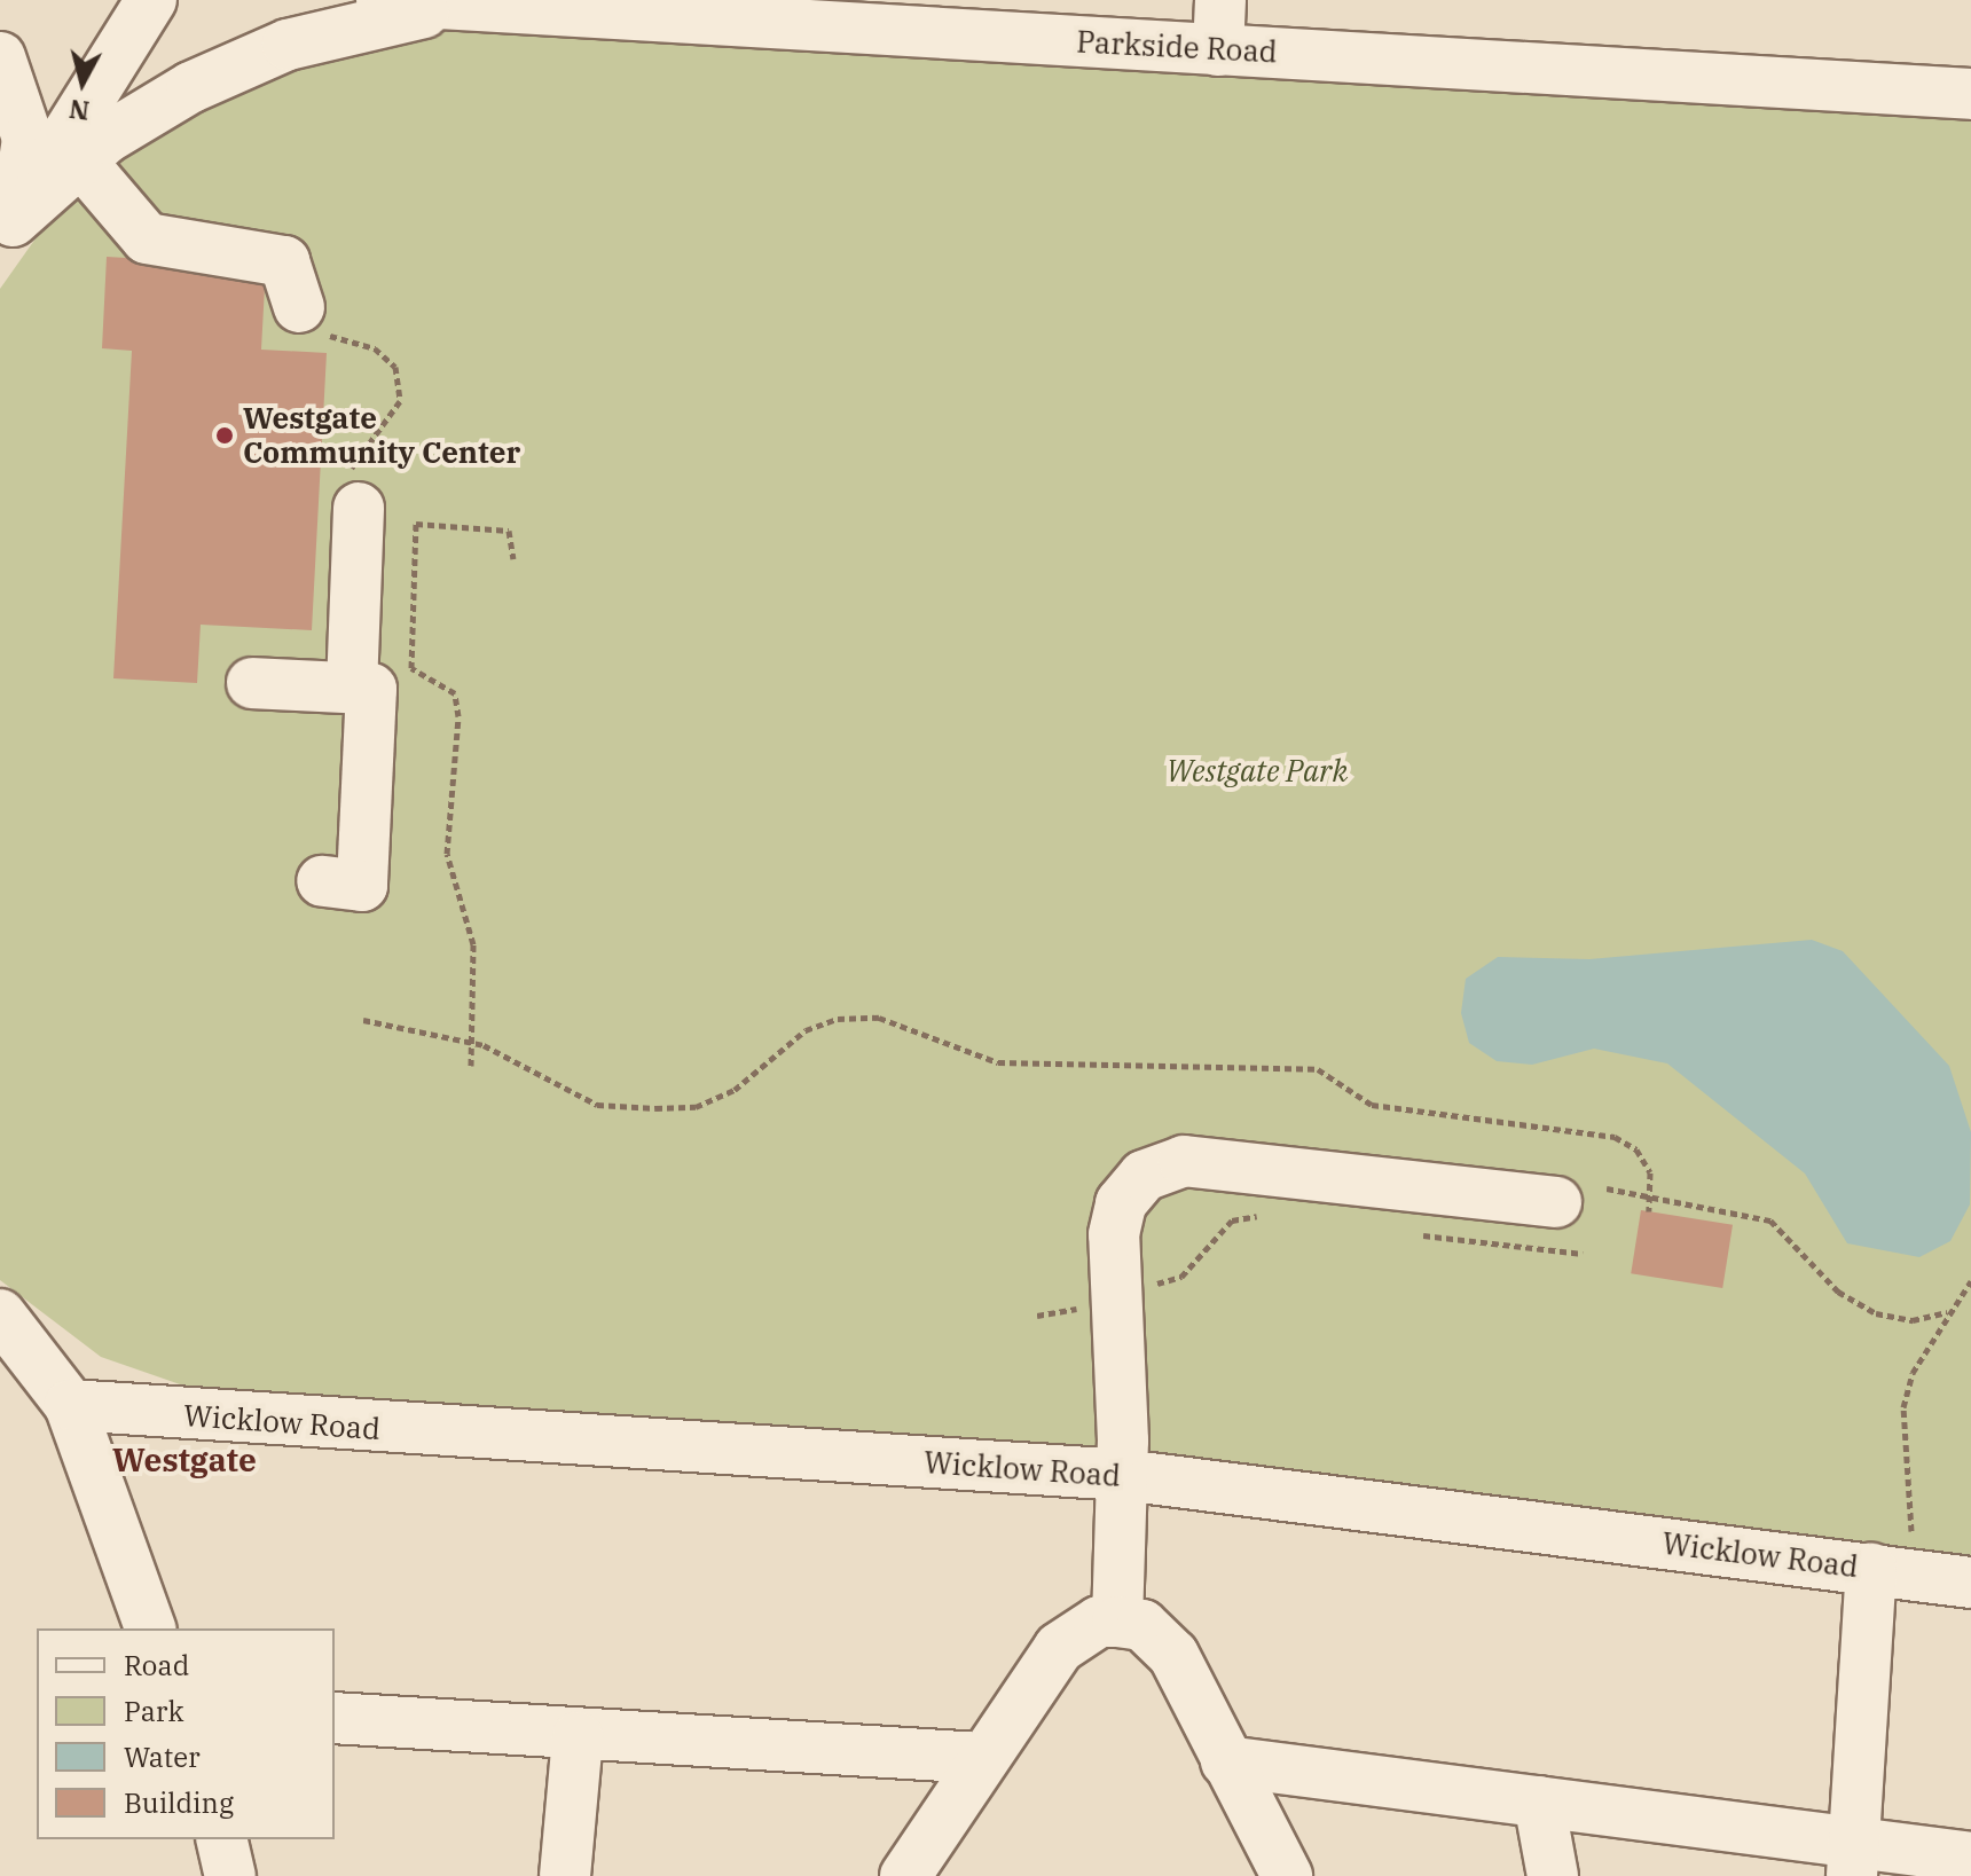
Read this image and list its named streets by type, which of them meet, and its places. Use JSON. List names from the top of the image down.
{
  "streets": {
    "street": ["Parkside Road", "Wicklow Road"]
  },
  "districts": ["Westgate"],
  "parks": ["Westgate Park"],
  "places": ["Westgate Community Center"],
  "legend": [
    "Road",
    "Park",
    "Water",
    "Building"
  ],
  "north": "bottom"
}
